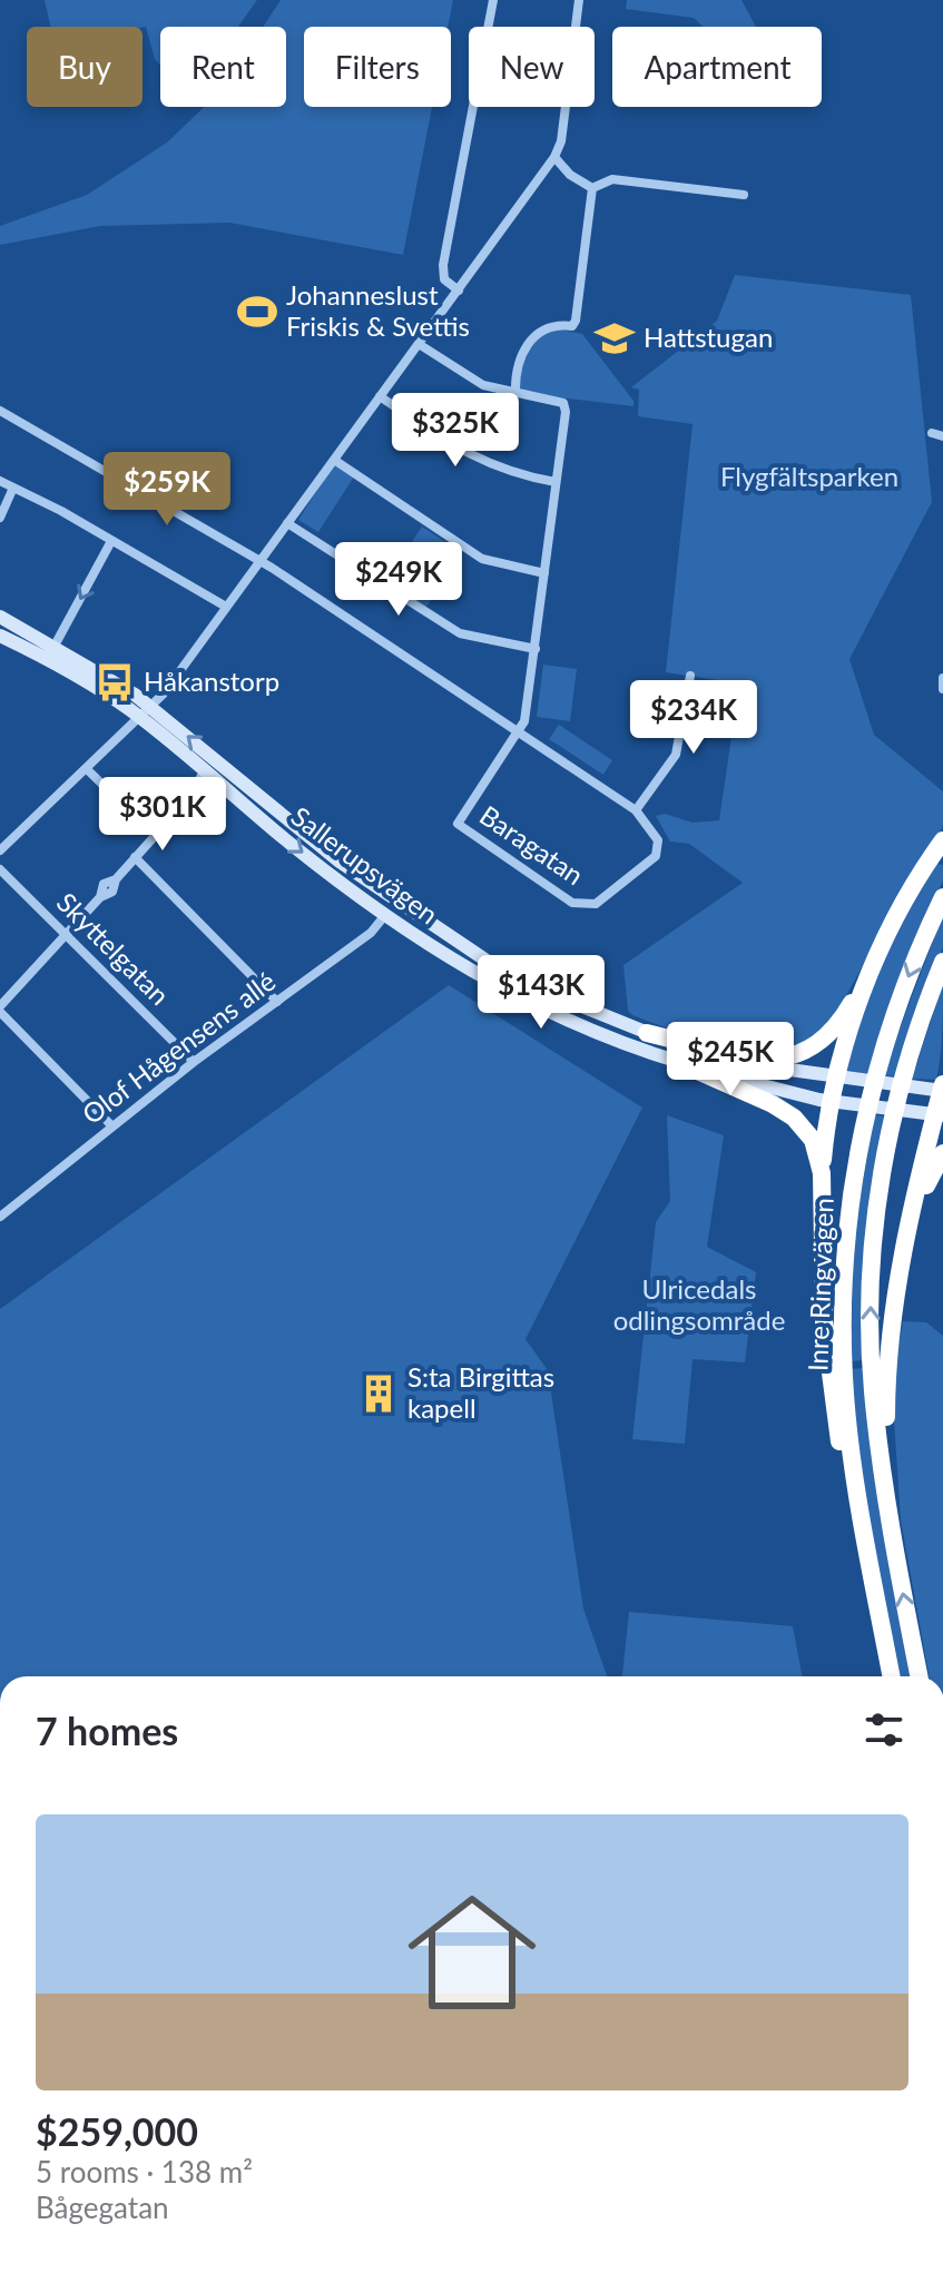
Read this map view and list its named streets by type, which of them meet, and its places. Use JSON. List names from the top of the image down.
{
  "streets": {
    "highway": ["Inre Ringvägen"],
    "main road": ["Sallerupsvägen"],
    "street": ["Baragatan", "Skyttelgatan", "Olof Hågensens allé"]
  },
  "crossings": [
    ["Sallerupsvägen", "Olof Hågensens allé"],
    ["Skyttelgatan", "Olof Hågensens allé"]
  ],
  "parks": ["Flygfältsparken", "Ulricedals odlingsområde"],
  "places": {
    "sports": ["Johanneslust Friskis & Svettis"],
    "school or university": ["Hattstugan"],
    "bus stop": ["Håkanstorp"],
    "building": ["S:ta Birgittas kapell"]
  },
  "page": {
    "chip": [
      "Buy",
      "Rent",
      "Filters",
      "New",
      "Apartment"
    ],
    "price": [
      "$325K",
      "$259K",
      "$249K",
      "$234K",
      "$301K",
      "$143K",
      "$245K"
    ],
    "heading": "7 homes",
    "list": [
      {
        "name": "$259,000",
        "note": "5 rooms · 138 m² · Bågegatan"
      }
    ]
  }
}
